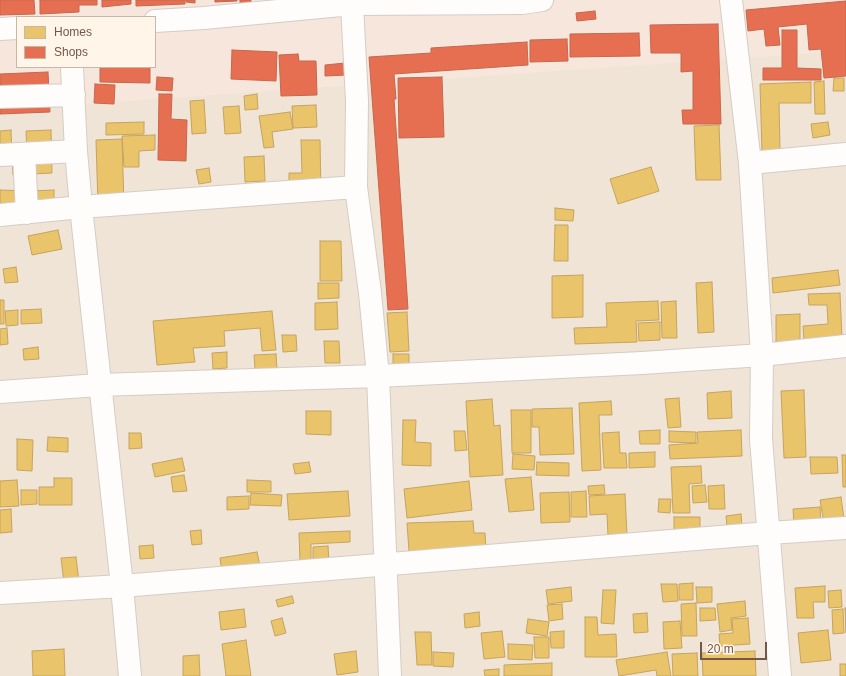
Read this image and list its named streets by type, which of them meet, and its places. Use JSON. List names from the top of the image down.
{
  "legend": ["Homes", "Shops"],
  "scale_bar": "20 m"
}
